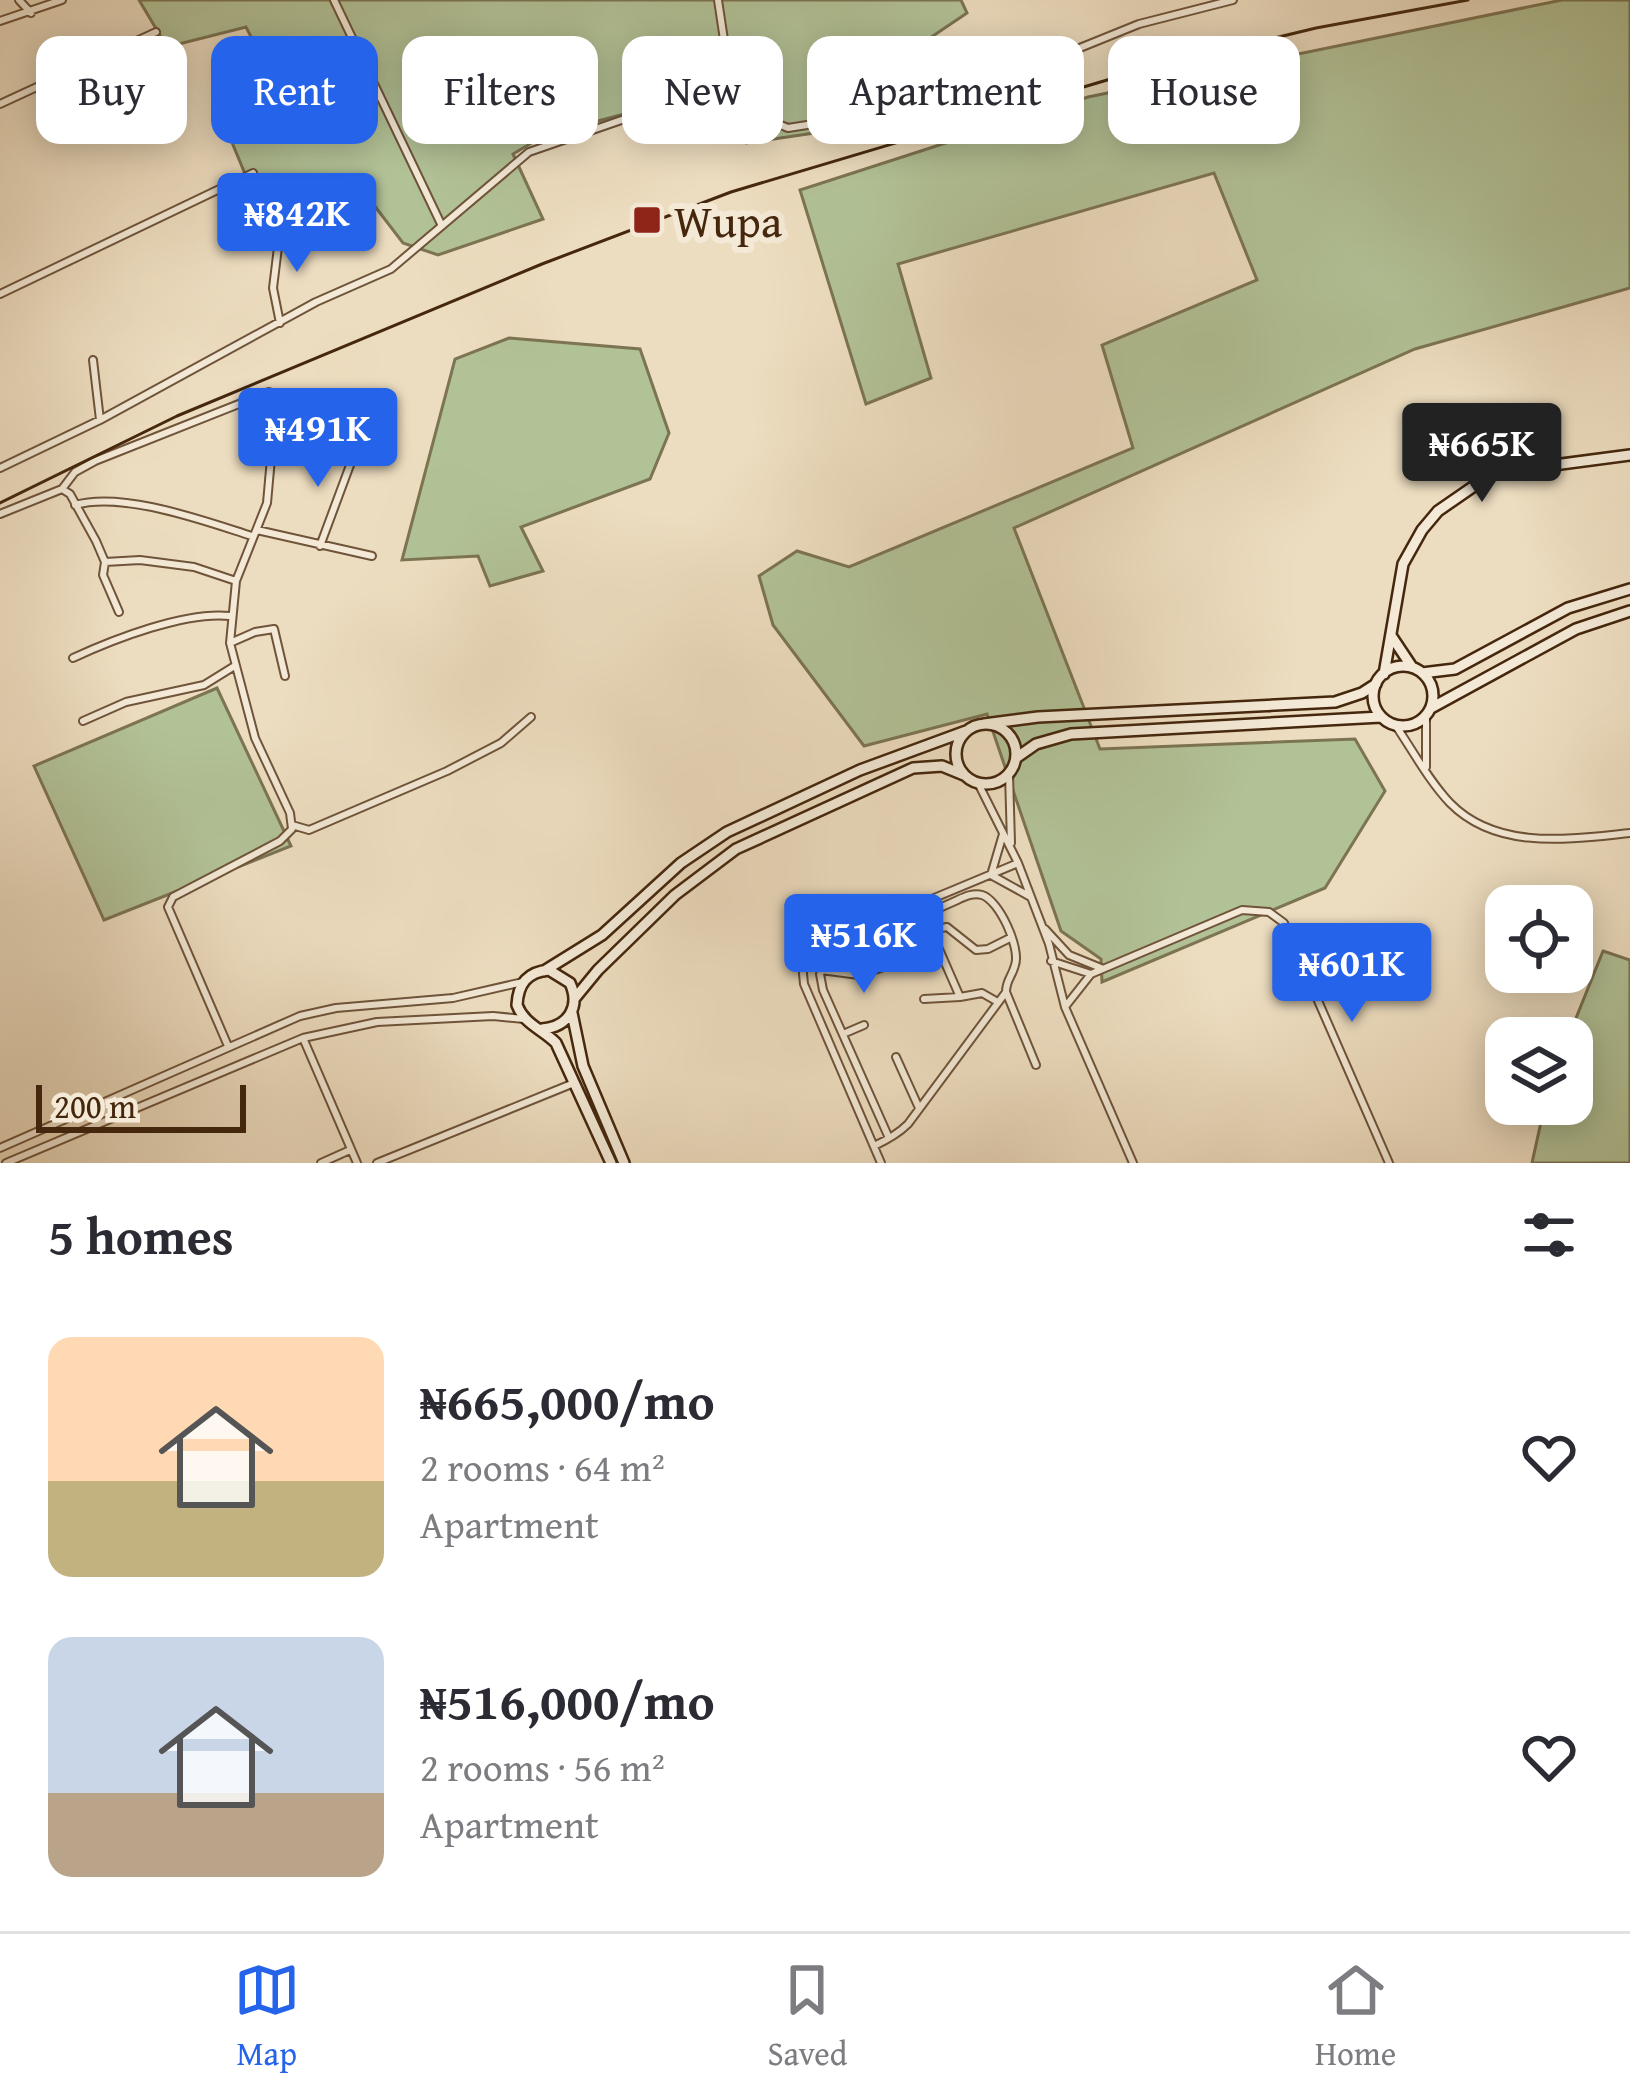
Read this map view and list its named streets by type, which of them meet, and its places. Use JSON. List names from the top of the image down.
{
  "places": {
    "transit": ["Wupa"]
  },
  "scale_bar": "200 m",
  "page": {
    "chip": [
      "Buy",
      "Rent",
      "Filters",
      "New",
      "Apartment",
      "House"
    ],
    "price": [
      "₦842K",
      "₦491K",
      "₦665K",
      "₦516K",
      "₦601K"
    ],
    "scale": "200 m",
    "heading": "5 homes",
    "list": [
      {
        "name": "₦665,000/mo",
        "note": "2 rooms · 64 m² · Apartment"
      },
      {
        "name": "₦516,000/mo",
        "note": "2 rooms · 56 m² · Apartment"
      }
    ],
    "tabs": ["Map", "Saved", "Home"]
  }
}
